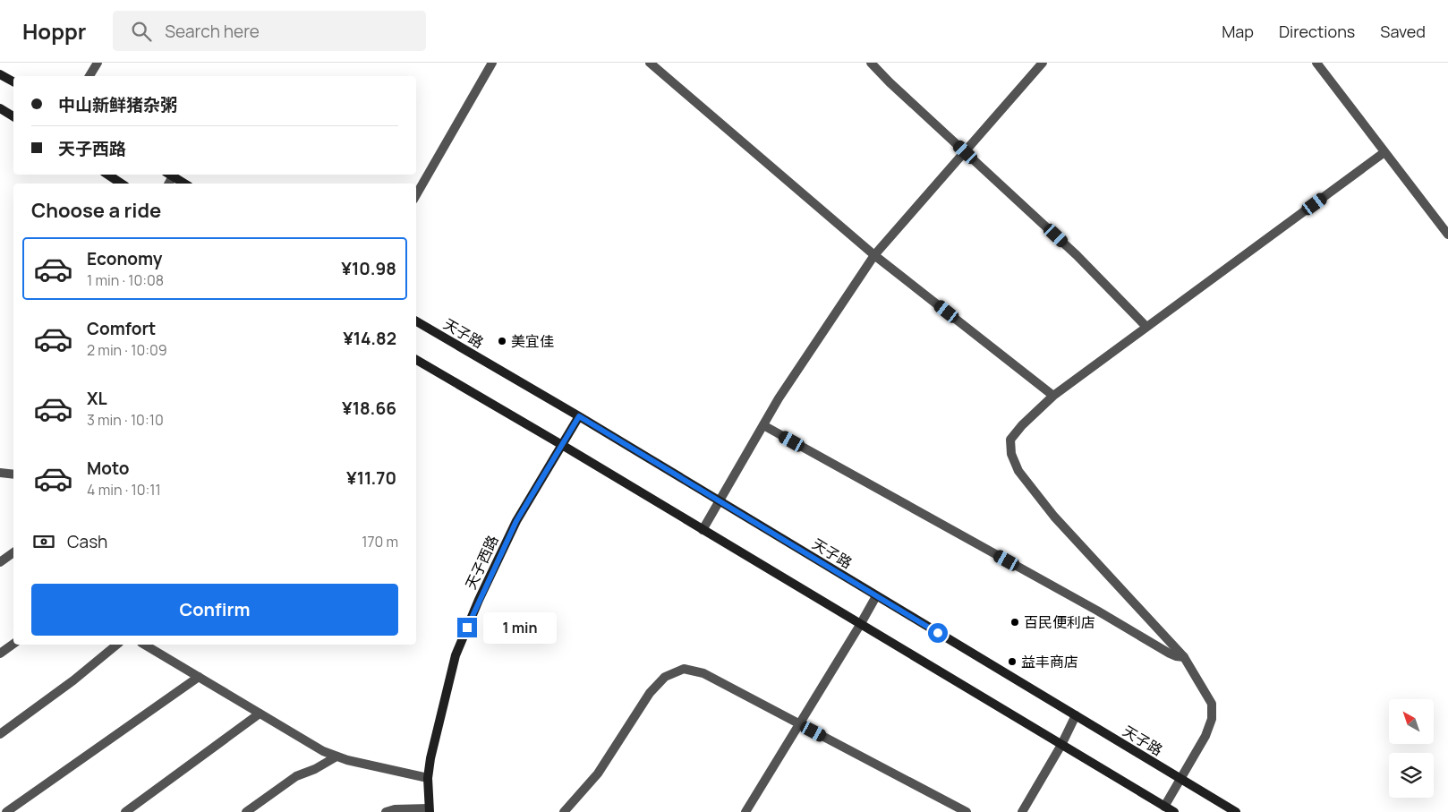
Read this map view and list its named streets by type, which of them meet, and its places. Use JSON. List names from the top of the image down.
{
  "streets": {
    "street": ["天子路", "天子西路"]
  },
  "crossings": [
    ["天子路", "天子西路"]
  ],
  "places": ["美宜佳", "百民便利店", "益丰商店"],
  "north": "top left",
  "page": {
    "header": "Hoppr",
    "search": "Search here",
    "nav": ["Map", "Directions", "Saved"],
    "banner": ["中山新鲜猪杂粥", "天子西路"],
    "heading": "Choose a ride",
    "list": [
      {
        "name": "Economy",
        "note": "1 min · 10:08",
        "value": "¥10.98"
      },
      {
        "name": "Comfort",
        "note": "2 min · 10:09",
        "value": "¥14.82"
      },
      {
        "name": "XL",
        "note": "3 min · 10:10",
        "value": "¥18.66"
      },
      {
        "name": "Moto",
        "note": "4 min · 10:11",
        "value": "¥11.70"
      }
    ],
    "pay": ["Cash", "170 m"],
    "buttons": "Confirm",
    "bubble": "1 min"
  }
}
